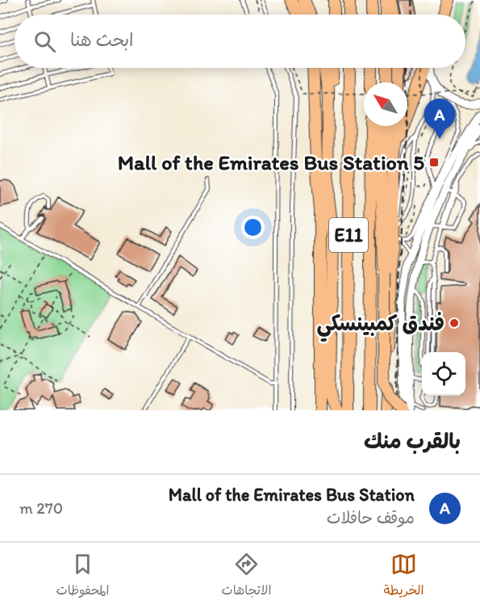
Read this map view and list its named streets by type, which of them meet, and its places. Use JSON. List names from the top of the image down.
{
  "streets": {
    "highway": ["E11"]
  },
  "places": {
    "transit": ["Mall of the Emirates Bus Station 5"],
    "other": ["فندق كمبينسكي"]
  },
  "north": "top left",
  "page": {
    "search": "ابحث هنا",
    "pins": "A",
    "heading": "بالقرب منك",
    "list": [
      {
        "mark": "A",
        "name": "Mall of the Emirates Bus Station",
        "note": "موقف حافلات",
        "value": "270 m"
      }
    ],
    "nav": ["الخريطة", "الاتجاهات", "المحفوظات"]
  }
}
